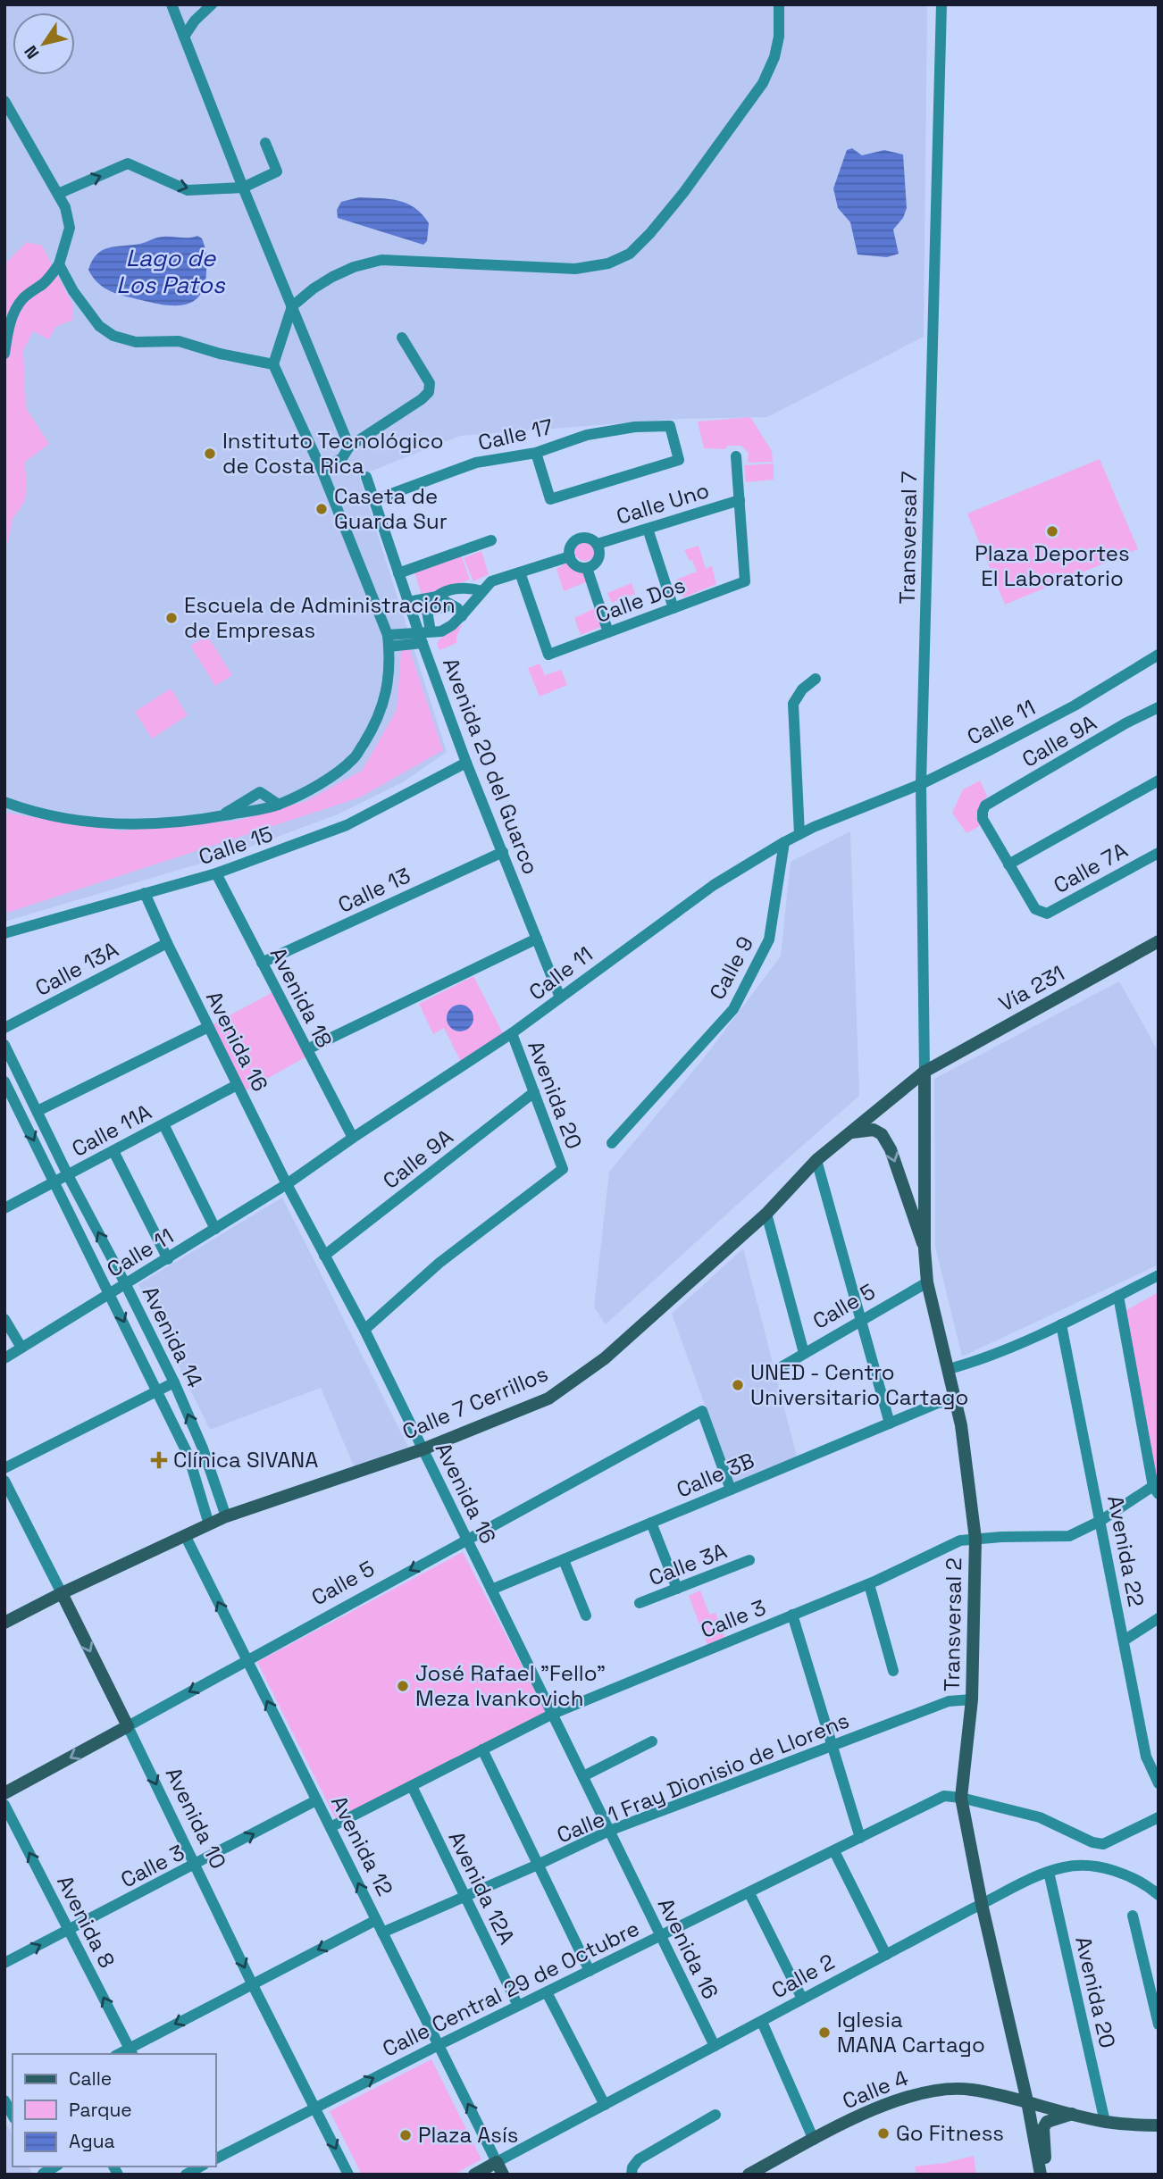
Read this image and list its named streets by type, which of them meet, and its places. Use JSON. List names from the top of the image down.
{
  "streets": {
    "main road": [
      "Vía 231",
      "Calle 5",
      "Calle 7 Cerrillos",
      "Transversal 2",
      "Avenida 10",
      "Avenida 12",
      "Calle 2",
      "Calle 4"
    ],
    "street": [
      "Calle 17",
      "Calle Uno",
      "Transversal 7",
      "Calle Dos",
      "Calle 11",
      "Calle 9A",
      "Avenida 20 del Guarco",
      "Calle 15",
      "Calle 7A",
      "Calle 13",
      "Calle 9",
      "Calle 13A",
      "Avenida 18",
      "Avenida 16",
      "Avenida 20",
      "Calle 11A",
      "Avenida 14",
      "Calle 3B",
      "Avenida 22",
      "Calle 3A",
      "Calle 3",
      "Calle 1 Fray Dionisio de Llorens",
      "Avenida 12A",
      "Avenida 8",
      "Calle Central 29 de Octubre"
    ]
  },
  "crossings": [
    ["Calle 17", "Avenida 20 del Guarco"],
    ["Calle Uno", "Calle Dos"],
    ["Transversal 7", "Calle 11"],
    ["Transversal 7", "Vía 231"],
    ["Transversal 7", "Calle 7 Cerrillos"],
    ["Transversal 7", "Transversal 2"],
    ["Calle 11", "Avenida 20 del Guarco"],
    ["Calle 11", "Calle 9"],
    ["Calle 11", "Avenida 18"],
    ["Calle 11", "Avenida 16"],
    ["Calle 11", "Avenida 20"],
    ["Calle 11", "Avenida 14"],
    ["Calle 9A", "Calle 7A"],
    ["Calle 9A", "Avenida 16"],
    ["Calle 9A", "Avenida 20"],
    ["Avenida 20 del Guarco", "Calle 15"],
    ["Avenida 20 del Guarco", "Calle 13"],
    ["Calle 15", "Avenida 18"],
    ["Calle 15", "Avenida 16"],
    ["Calle 13", "Avenida 18"],
    ["Calle 13A", "Avenida 16"],
    ["Vía 231", "Calle 7 Cerrillos"],
    ["Vía 231", "Transversal 2"],
    ["Avenida 16", "Avenida 20"],
    ["Avenida 16", "Calle 11A"],
    ["Avenida 16", "Calle 5"],
    ["Avenida 16", "Calle 7 Cerrillos"],
    ["Avenida 16", "Calle 3B"],
    ["Avenida 16", "Calle 3"],
    ["Avenida 16", "Calle 1 Fray Dionisio de Llorens"],
    ["Avenida 16", "Calle 2"],
    ["Avenida 16", "Calle Central 29 de Octubre"],
    ["Avenida 20", "Calle 2"],
    ["Avenida 20", "Calle 4"],
    ["Calle 11A", "Avenida 14"],
    ["Calle 5", "Calle 3B"],
    ["Calle 5", "Transversal 2"],
    ["Calle 5", "Avenida 10"],
    ["Calle 5", "Avenida 12"],
    ["Avenida 14", "Calle 7 Cerrillos"],
    ["Calle 7 Cerrillos", "Transversal 2"],
    ["Calle 7 Cerrillos", "Avenida 10"],
    ["Calle 7 Cerrillos", "Avenida 12"],
    ["Calle 3B", "Transversal 2"],
    ["Avenida 22", "Calle 3"],
    ["Calle 3", "Transversal 2"],
    ["Calle 3", "Avenida 10"],
    ["Calle 3", "Avenida 12"],
    ["Calle 3", "Avenida 12A"],
    ["Calle 3", "Avenida 8"],
    ["Transversal 2", "Calle 1 Fray Dionisio de Llorens"],
    ["Transversal 2", "Calle 2"],
    ["Transversal 2", "Calle Central 29 de Octubre"],
    ["Transversal 2", "Calle 4"],
    ["Calle 1 Fray Dionisio de Llorens", "Avenida 12"],
    ["Calle 1 Fray Dionisio de Llorens", "Avenida 12A"],
    ["Avenida 10", "Calle Central 29 de Octubre"],
    ["Avenida 12", "Calle 2"],
    ["Avenida 12", "Calle Central 29 de Octubre"],
    ["Avenida 12A", "Calle Central 29 de Octubre"]
  ],
  "one_way": [
    "Calle 5",
    "Avenida 10",
    "Avenida 12",
    "Avenida 8"
  ],
  "water": ["Lago de Los Patos"],
  "places": {
    "other": [
      "Instituto Tecnológico de Costa Rica",
      "Caseta de Guarda Sur",
      "Plaza Deportes El Laboratorio",
      "Escuela de Administración de Empresas",
      "UNED - Centro Universitario Cartago",
      "José Rafael \"Fello\" Meza Ivankovich",
      "Iglesia MANA Cartago",
      "Go Fitness",
      "Plaza Asís"
    ],
    "health": ["Clínica SIVANA"]
  },
  "legend": ["Calle", "Parque", "Agua"],
  "north": "bottom left"
}
